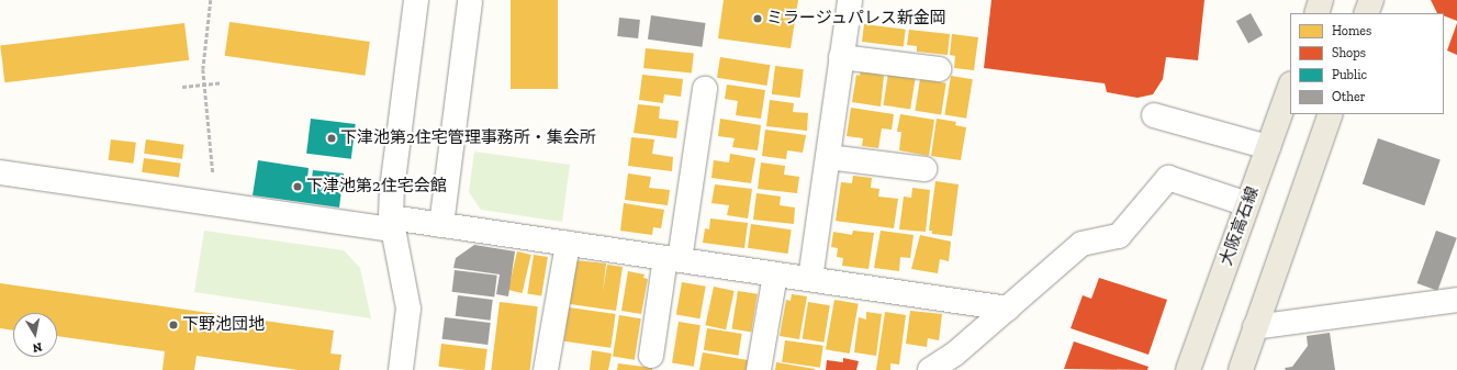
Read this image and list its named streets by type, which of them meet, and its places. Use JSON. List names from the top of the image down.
{
  "streets": {
    "main road": ["大阪高石線"]
  },
  "places": [
    "ミラージュパレス新金岡",
    "下津池第2住宅管理事務所・集会所",
    "下津池第2住宅会館",
    "下野池団地"
  ],
  "legend": [
    "Homes",
    "Shops",
    "Public",
    "Other"
  ],
  "north": "bottom"
}
